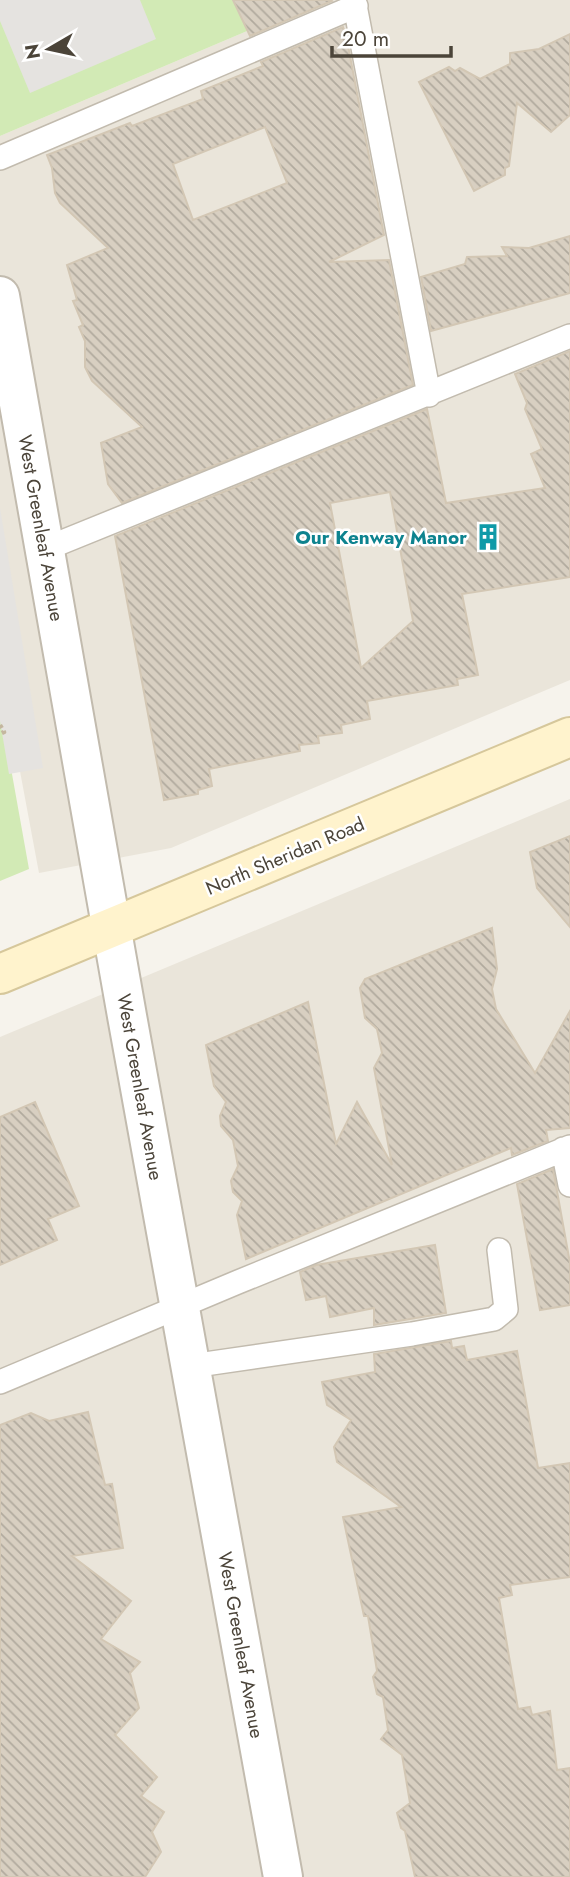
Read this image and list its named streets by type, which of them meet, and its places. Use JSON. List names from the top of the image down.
{
  "streets": {
    "main road": ["North Sheridan Road"],
    "street": ["West Greenleaf Avenue"]
  },
  "crossings": [
    ["West Greenleaf Avenue", "North Sheridan Road"]
  ],
  "places": {
    "building": ["Our Kenway Manor"]
  },
  "scale_bar": "20 m",
  "north": "left"
}
